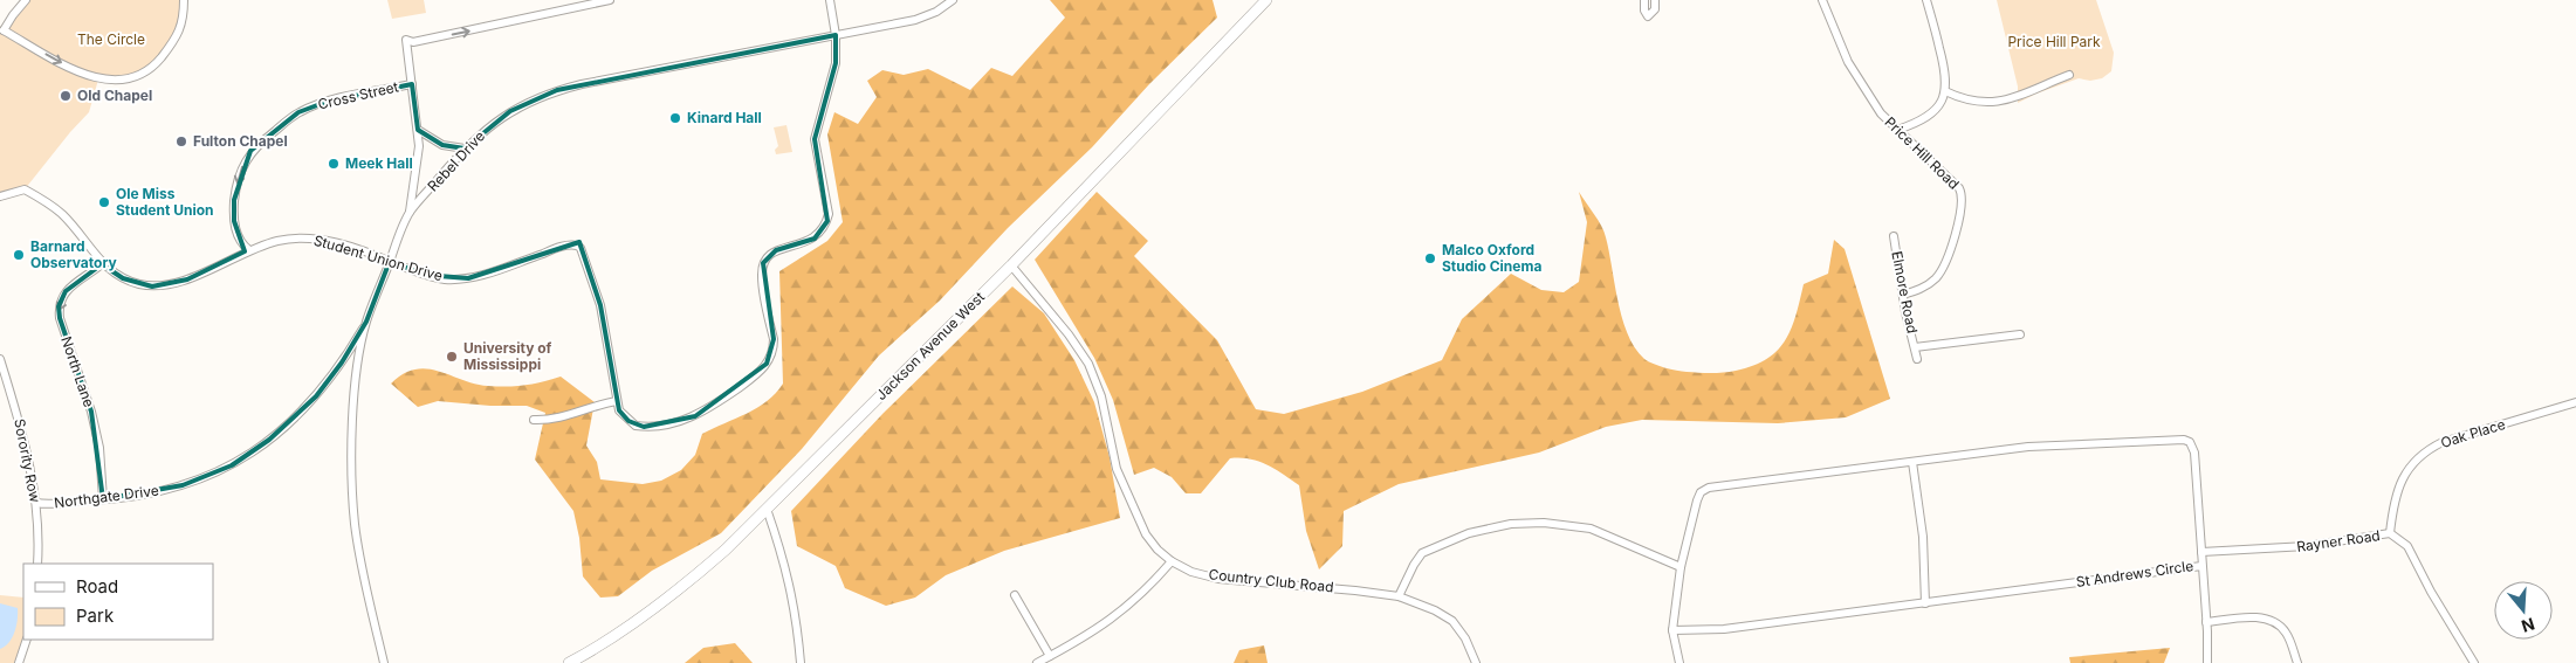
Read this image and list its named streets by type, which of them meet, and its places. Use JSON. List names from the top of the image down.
{
  "streets": {
    "main road": ["Jackson Avenue West"],
    "street": [
      "Cross Street",
      "Price Hill Road",
      "Rebel Drive",
      "Student Union Drive",
      "Elmore Road",
      "North Lane",
      "Oak Place",
      "Sorority Row",
      "Northgate Drive",
      "Rayner Road",
      "St Andrews Circle",
      "Country Club Road"
    ]
  },
  "crossings": [
    ["Cross Street", "Student Union Drive"],
    ["Price Hill Road", "Elmore Road"],
    ["Rebel Drive", "Student Union Drive"],
    ["Rebel Drive", "Northgate Drive"],
    ["Student Union Drive", "North Lane"],
    ["Jackson Avenue West", "Country Club Road"],
    ["North Lane", "Northgate Drive"],
    ["Oak Place", "Rayner Road"],
    ["Sorority Row", "Northgate Drive"],
    ["Rayner Road", "St Andrews Circle"]
  ],
  "one_way": ["Cross Street", "North Lane"],
  "parks": ["The Circle", "Price Hill Park"],
  "places": [
    "Old Chapel",
    "Kinard Hall",
    "Fulton Chapel",
    "Meek Hall",
    "Ole Miss Student Union",
    "Barnard Observatory",
    "Malco Oxford Studio Cinema",
    "University of Mississippi"
  ],
  "legend": ["Road", "Park"],
  "north": "bottom"
}
